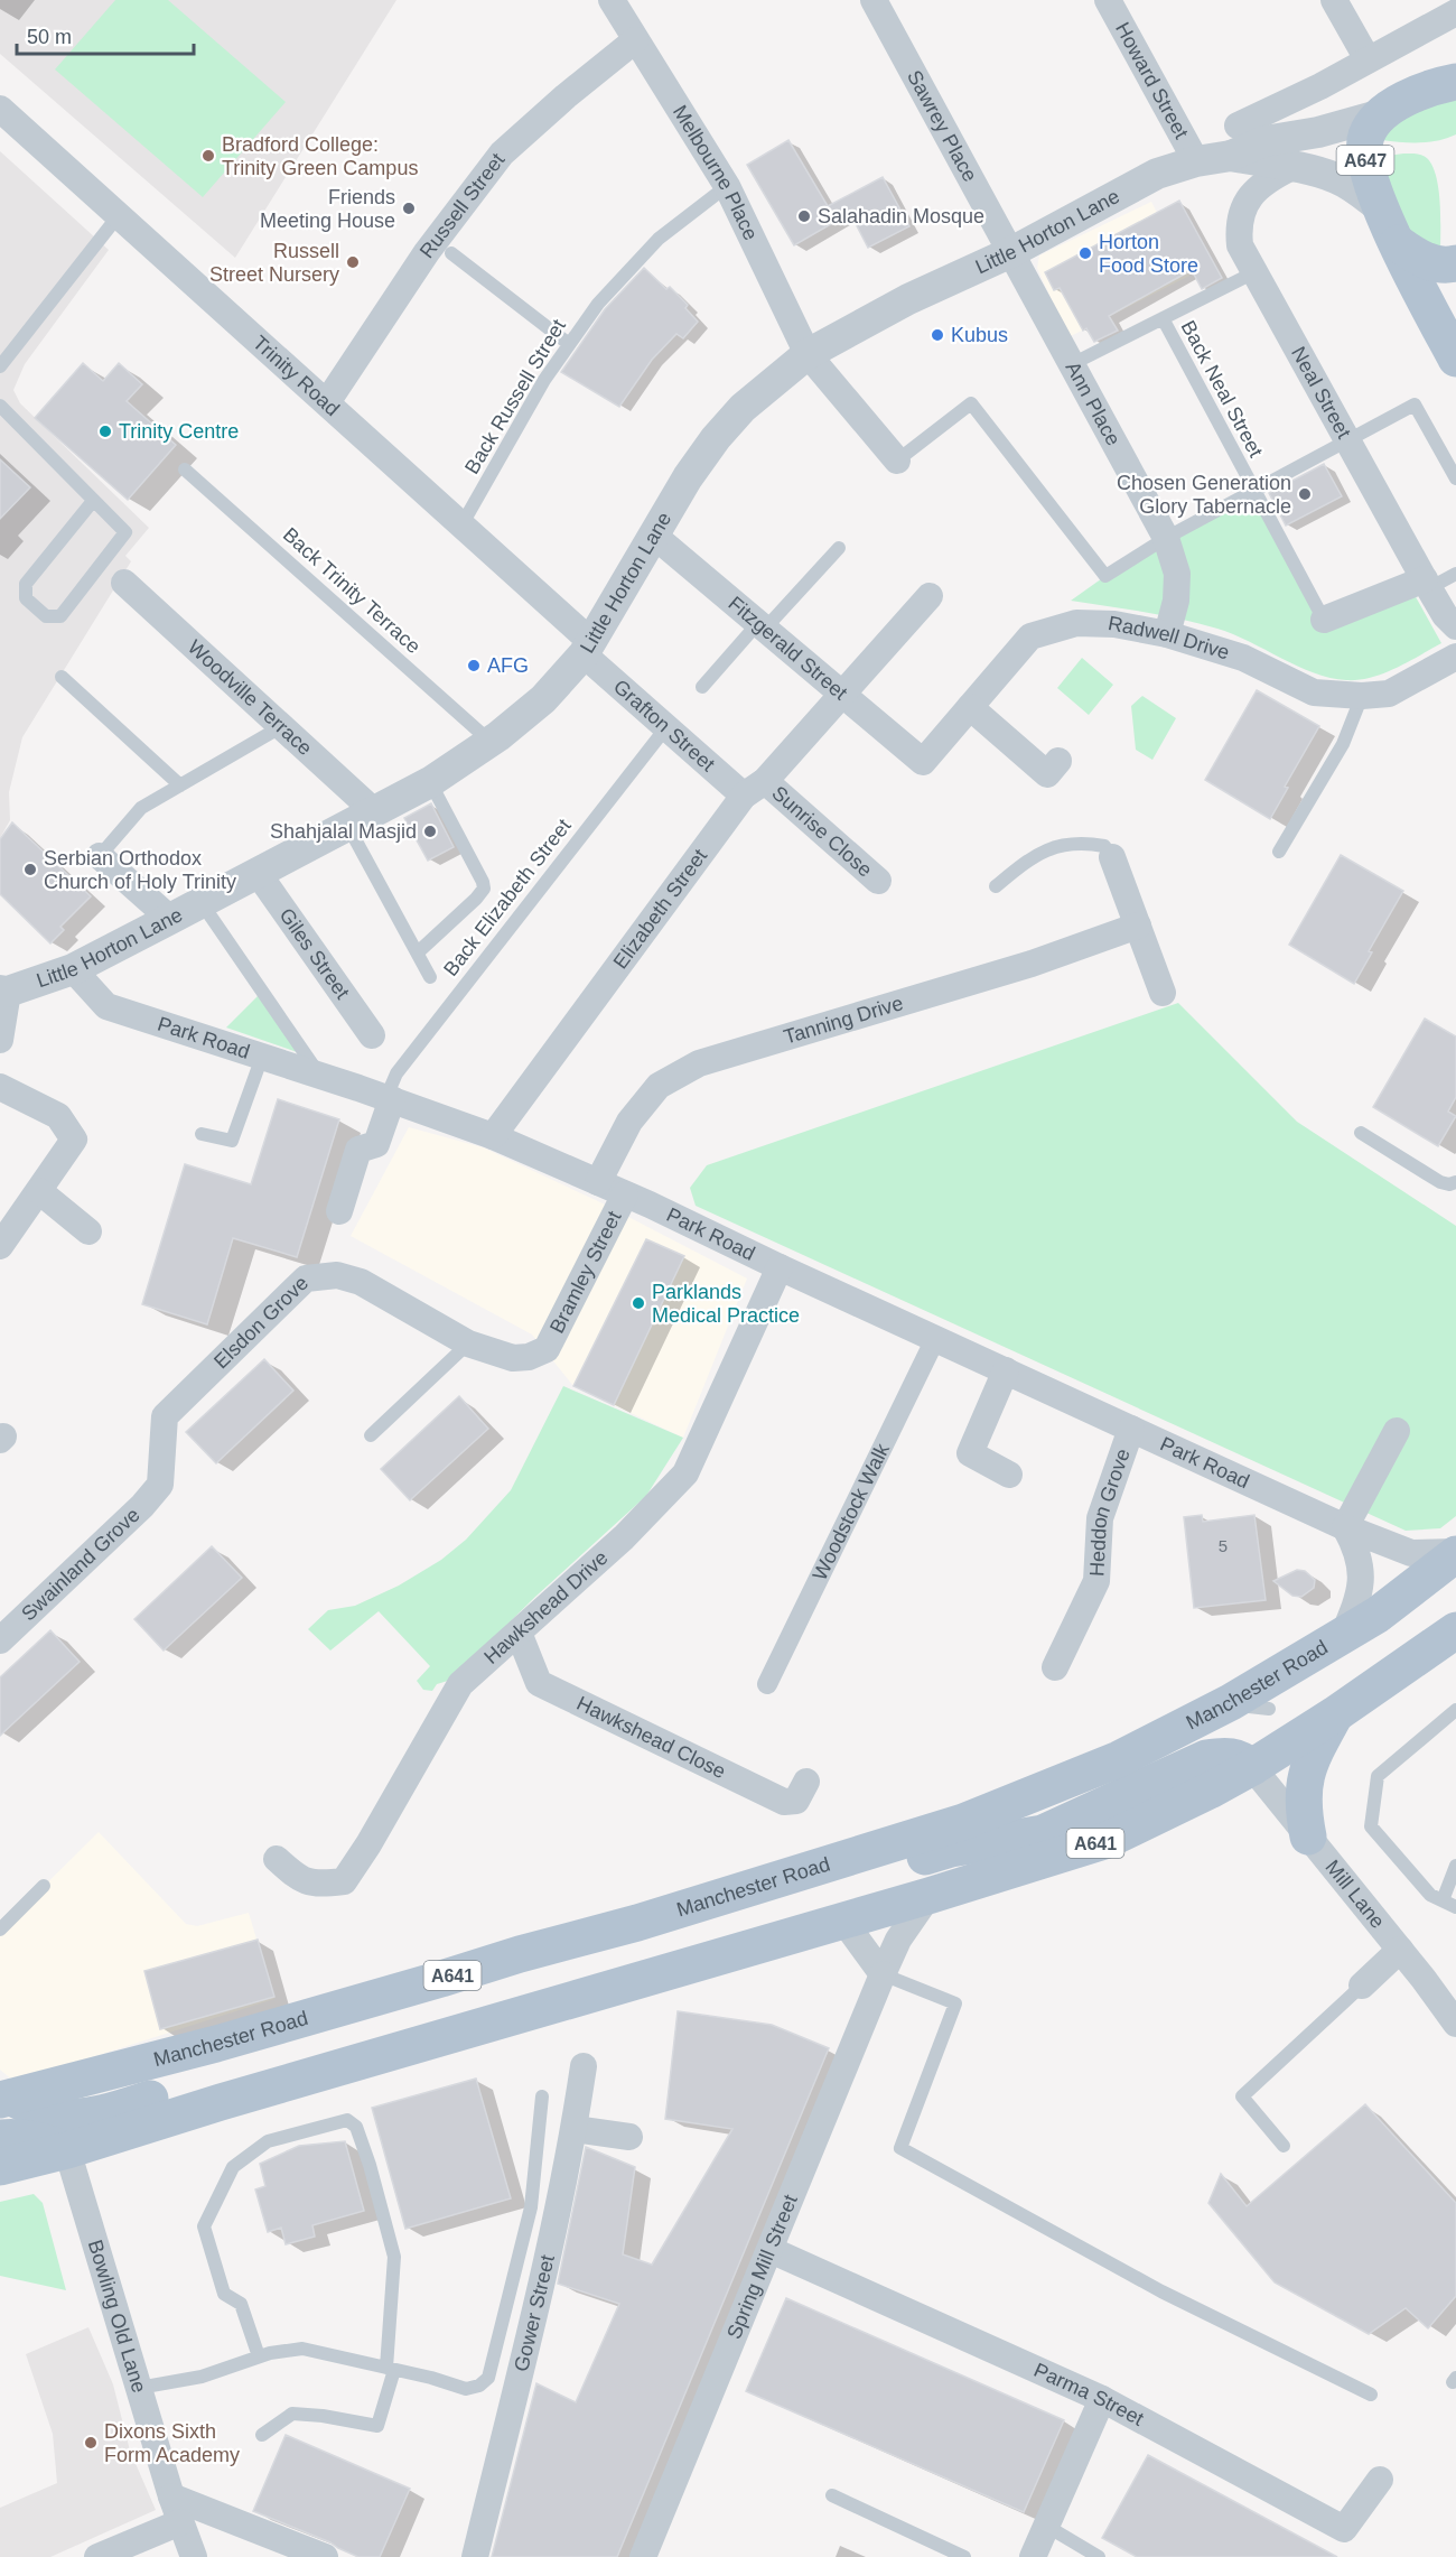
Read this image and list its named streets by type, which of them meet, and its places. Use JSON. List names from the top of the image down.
{
  "streets": {
    "main road": ["A647", "Manchester Road", "A641"],
    "street": [
      "Howard Street",
      "Sawrey Place",
      "Melbourne Place",
      "Russell Street",
      "Little Horton Lane",
      "Trinity Road",
      "Neal Street",
      "Ann Place",
      "Radwell Drive",
      "Fitzgerald Street",
      "Woodville Terrace",
      "Grafton Street",
      "Sunrise Close",
      "Elizabeth Street",
      "Giles Street",
      "Tanning Drive",
      "Park Road",
      "Bramley Street",
      "Elsdon Grove",
      "Woodstock Walk",
      "Heddon Grove",
      "Swainland Grove",
      "Hawkshead Drive",
      "Hawkshead Close",
      "Mill Lane",
      "Spring Mill Street",
      "Gower Street",
      "Bowling Old Lane",
      "Parma Street"
    ],
    "lane": [
      "Back Neal Street",
      "Back Russell Street",
      "Back Trinity Terrace",
      "Back Elizabeth Street"
    ]
  },
  "crossings": [
    ["Howard Street", "Little Horton Lane"],
    ["Sawrey Place", "Little Horton Lane"],
    ["Sawrey Place", "Ann Place"],
    ["A647", "Little Horton Lane"],
    ["Melbourne Place", "Russell Street"],
    ["Melbourne Place", "Little Horton Lane"],
    ["Melbourne Place", "Back Russell Street"],
    ["Russell Street", "Trinity Road"],
    ["Little Horton Lane", "Trinity Road"],
    ["Little Horton Lane", "Neal Street"],
    ["Little Horton Lane", "Ann Place"],
    ["Little Horton Lane", "Back Trinity Terrace"],
    ["Little Horton Lane", "Fitzgerald Street"],
    ["Little Horton Lane", "Woodville Terrace"],
    ["Little Horton Lane", "Grafton Street"],
    ["Little Horton Lane", "Giles Street"],
    ["Little Horton Lane", "Park Road"],
    ["Trinity Road", "Back Russell Street"],
    ["Trinity Road", "Grafton Street"],
    ["Ann Place", "Radwell Drive"],
    ["Radwell Drive", "Fitzgerald Street"],
    ["Fitzgerald Street", "Elizabeth Street"],
    ["Grafton Street", "Sunrise Close"],
    ["Grafton Street", "Back Elizabeth Street"],
    ["Grafton Street", "Elizabeth Street"],
    ["Sunrise Close", "Elizabeth Street"],
    ["Back Elizabeth Street", "Park Road"],
    ["Elizabeth Street", "Park Road"],
    ["Tanning Drive", "Park Road"],
    ["Park Road", "Bramley Street"],
    ["Park Road", "Woodstock Walk"],
    ["Park Road", "Heddon Grove"],
    ["Park Road", "Hawkshead Drive"],
    ["Park Road", "Manchester Road"],
    ["Bramley Street", "Elsdon Grove"],
    ["Elsdon Grove", "Swainland Grove"],
    ["Hawkshead Drive", "Hawkshead Close"],
    ["A641", "Mill Lane"],
    ["A641", "Spring Mill Street"],
    ["A641", "Bowling Old Lane"],
    ["Spring Mill Street", "Parma Street"]
  ],
  "places": [
    "Bradford College: Trinity Green Campus",
    "Friends Meeting House",
    "Salahadin Mosque",
    "Horton Food Store",
    "Russell Street Nursery",
    "Kubus",
    "Trinity Centre",
    "Chosen Generation Glory Tabernacle",
    "AFG",
    "Shahjalal Masjid",
    "Serbian Orthodox Church of Holy Trinity",
    "Parklands Medical Practice",
    "Dixons Sixth Form Academy"
  ],
  "house_numbers": ["5"],
  "scale_bar": "50 m"
}
